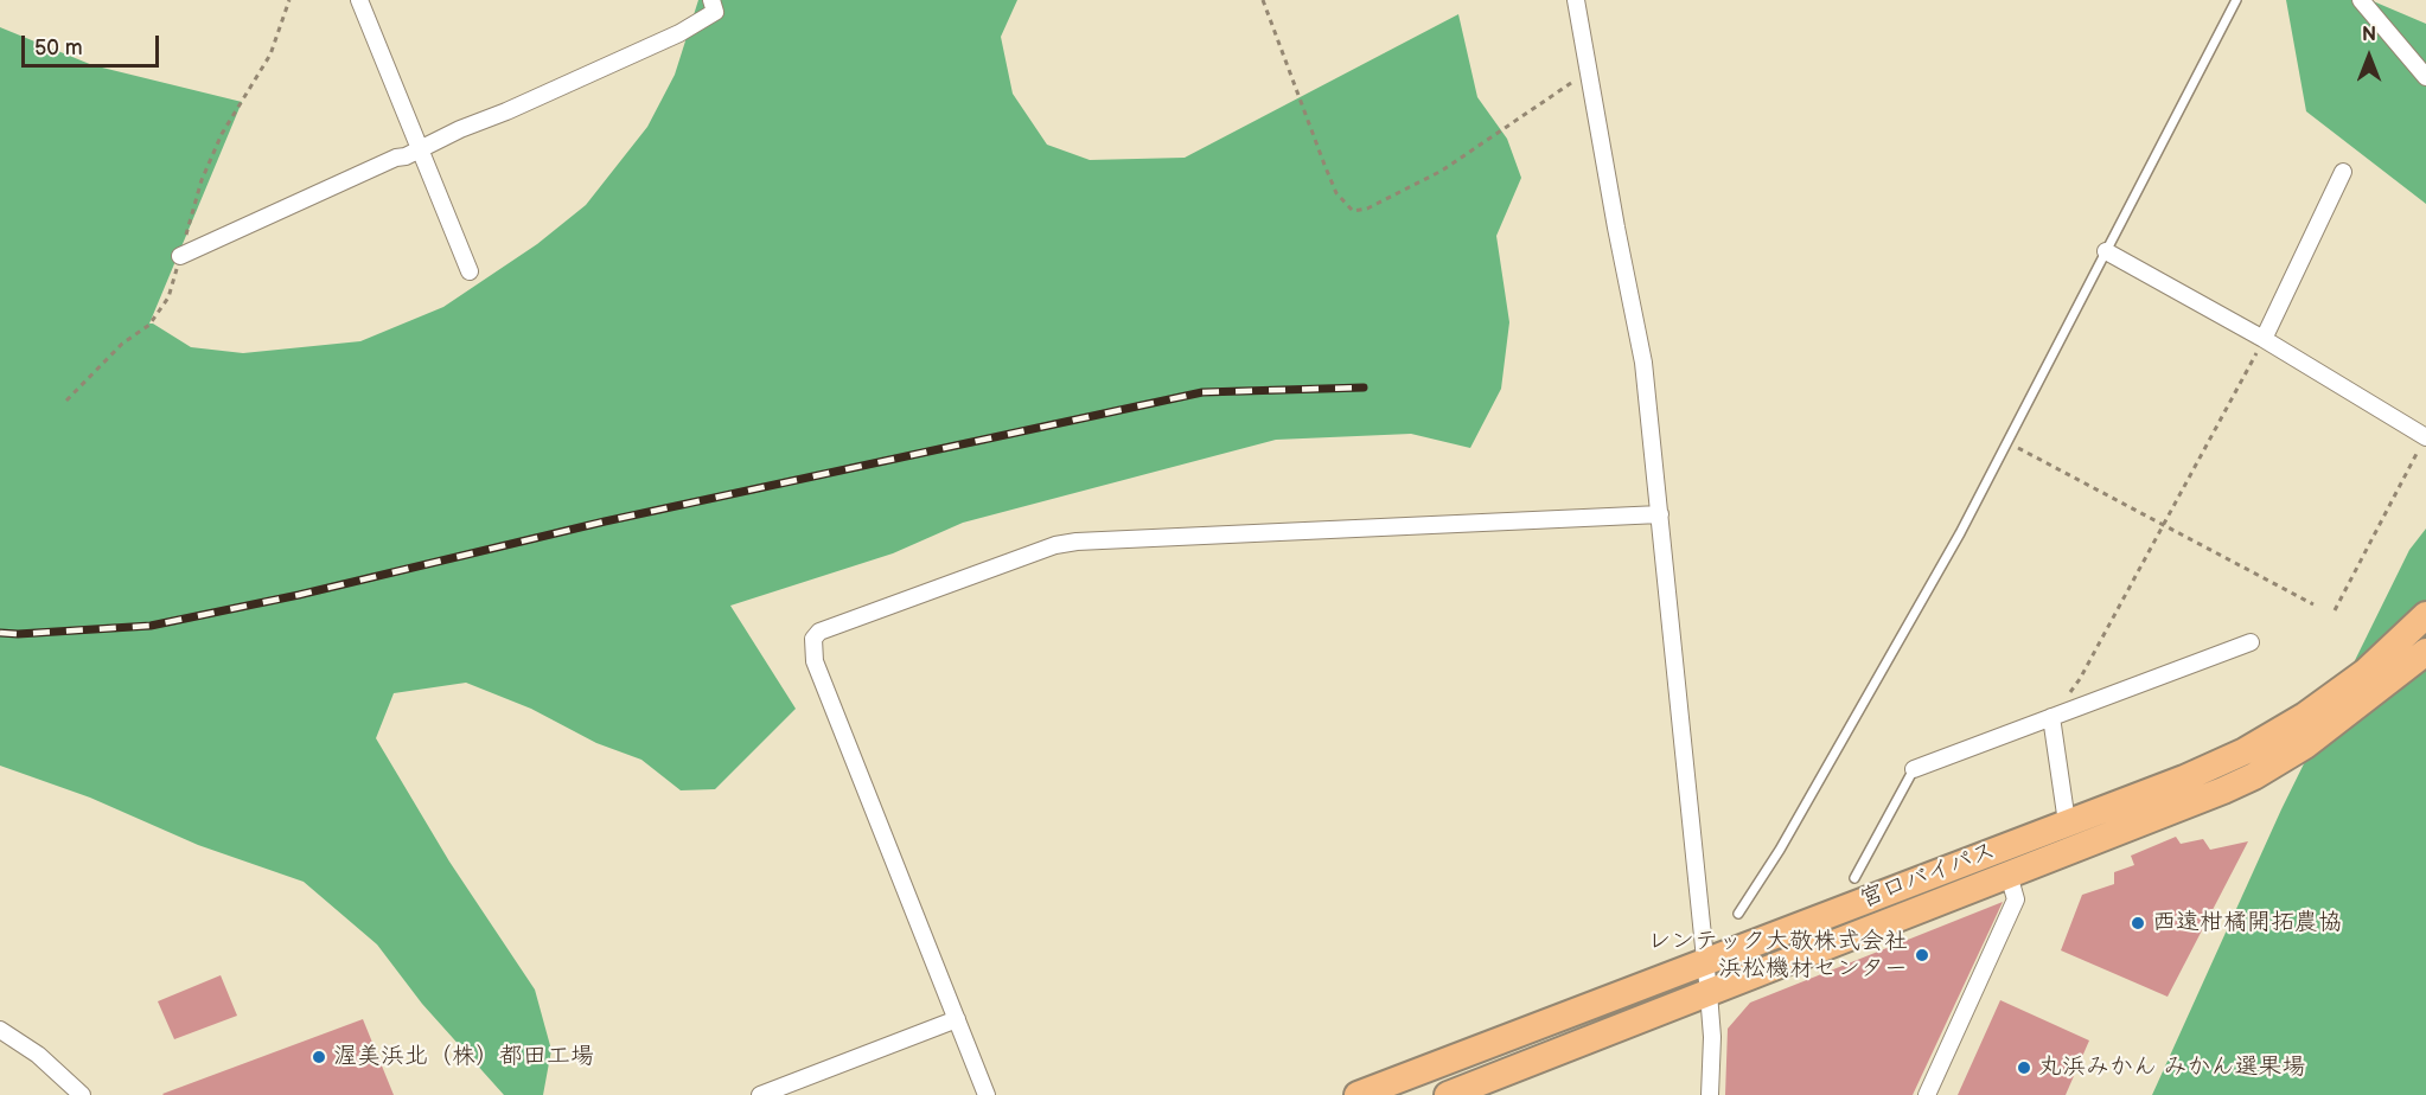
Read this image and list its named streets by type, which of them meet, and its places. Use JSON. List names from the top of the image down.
{
  "streets": {
    "highway": ["宮口バイパス"]
  },
  "places": [
    "西遠柑橘開拓農協",
    "レンテック大敬株式会社 浜松機材センター",
    "渥美浜北（株）都田工場",
    "丸浜みかん みかん選果場"
  ],
  "scale_bar": "50 m",
  "north": "top"
}
